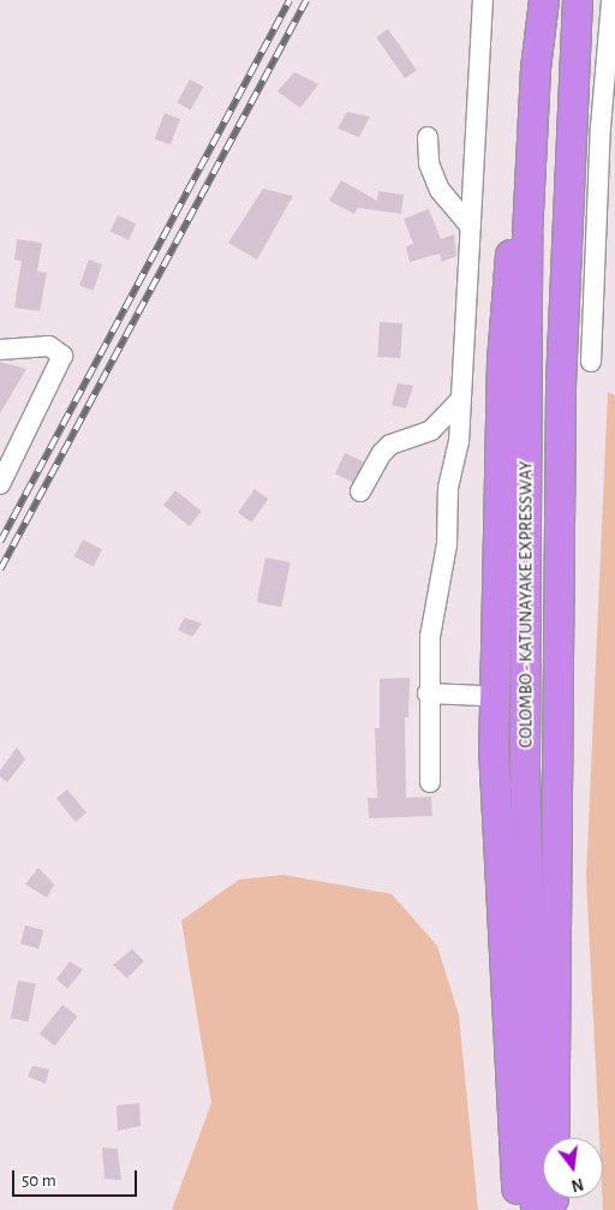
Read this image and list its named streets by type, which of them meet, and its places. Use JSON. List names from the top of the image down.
{
  "streets": {
    "highway": ["COLOMBO - KATUNAYAKE EXPRESSWAY"]
  },
  "scale_bar": "50 m",
  "north": "bottom"
}
